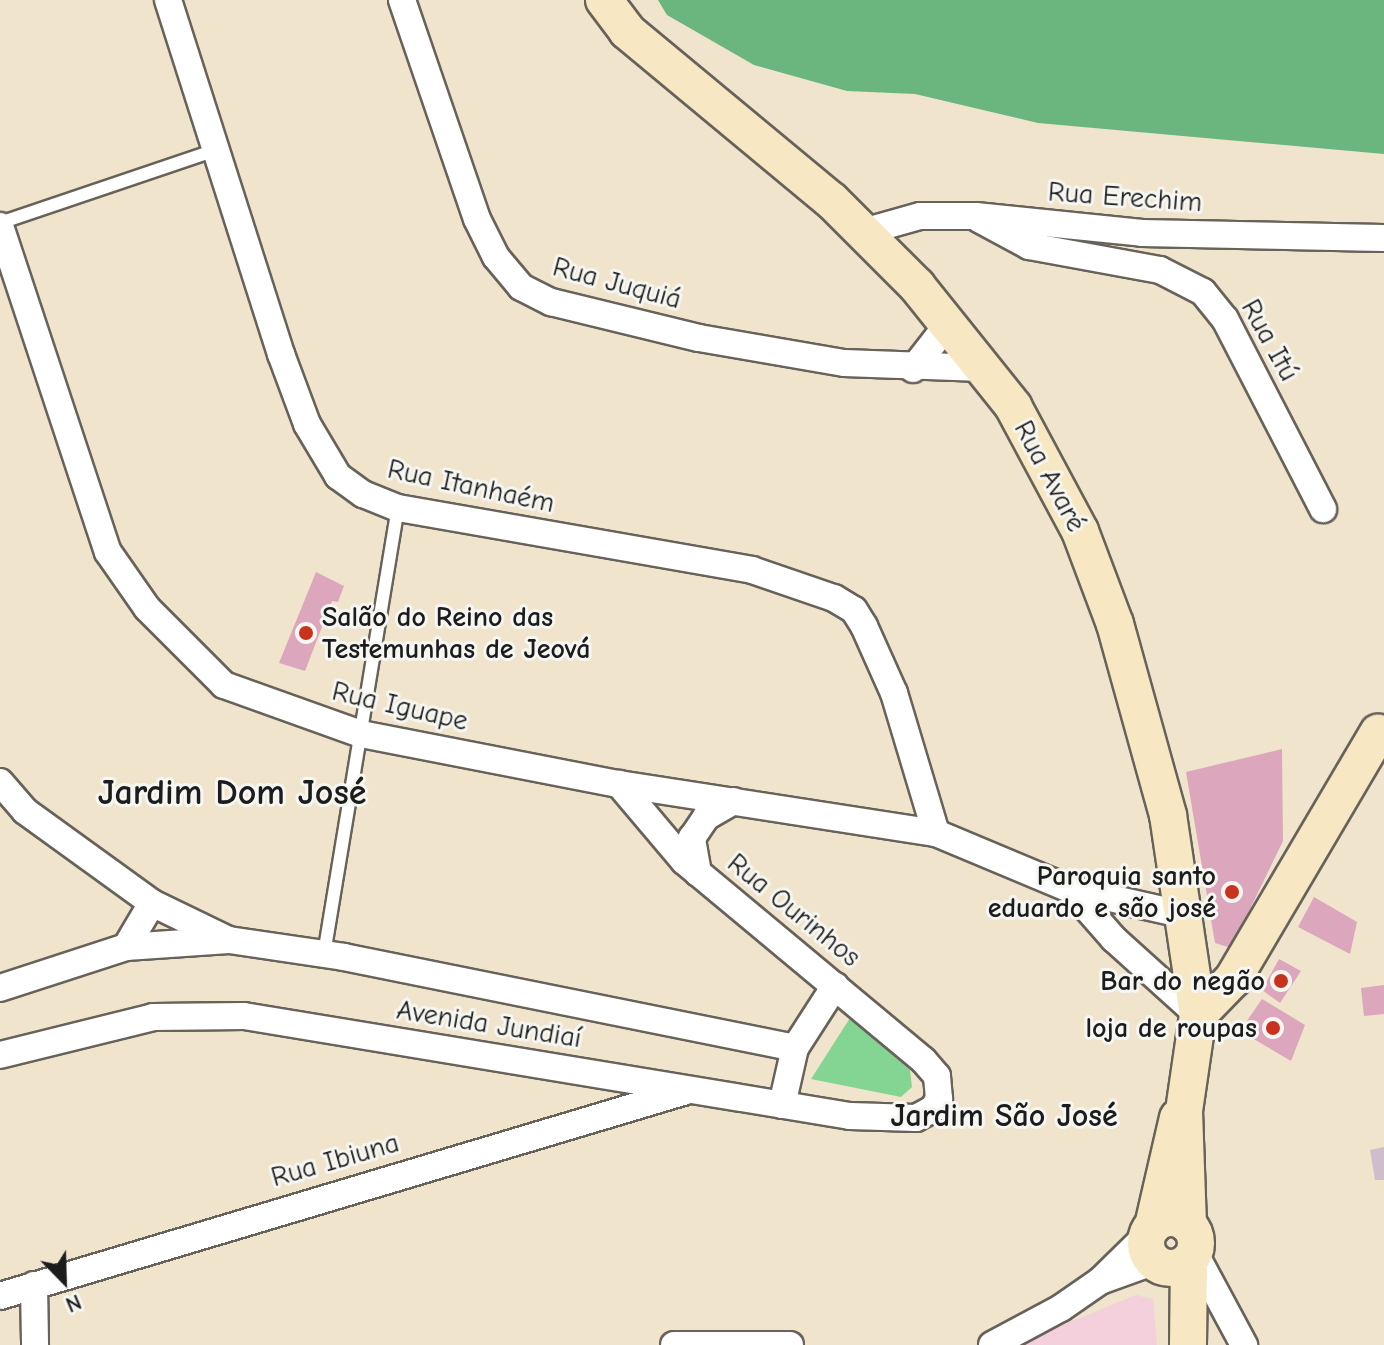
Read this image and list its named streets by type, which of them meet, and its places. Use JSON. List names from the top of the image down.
{
  "streets": {
    "main road": ["Rua Avaré"],
    "street": [
      "Rua Erechim",
      "Rua Juquiá",
      "Rua Itú",
      "Rua Itanhaém",
      "Rua Iguape",
      "Rua Ourinhos",
      "Avenida Jundiaí",
      "Rua Ibiuna"
    ]
  },
  "crossings": [
    ["Rua Erechim", "Rua Itú"],
    ["Rua Erechim", "Rua Avaré"],
    ["Rua Juquiá", "Rua Avaré"],
    ["Rua Avaré", "Rua Iguape"],
    ["Rua Itanhaém", "Rua Iguape"],
    ["Rua Iguape", "Rua Ourinhos"],
    ["Rua Ourinhos", "Avenida Jundiaí"],
    ["Avenida Jundiaí", "Rua Ibiuna"]
  ],
  "districts": ["Jardim Dom José", "Jardim São José"],
  "places": [
    "Salão do Reino das Testemunhas de Jeová",
    "Paroquia santo eduardo e são josé",
    "Bar do negão",
    "loja de roupas"
  ],
  "north": "bottom right"
}
